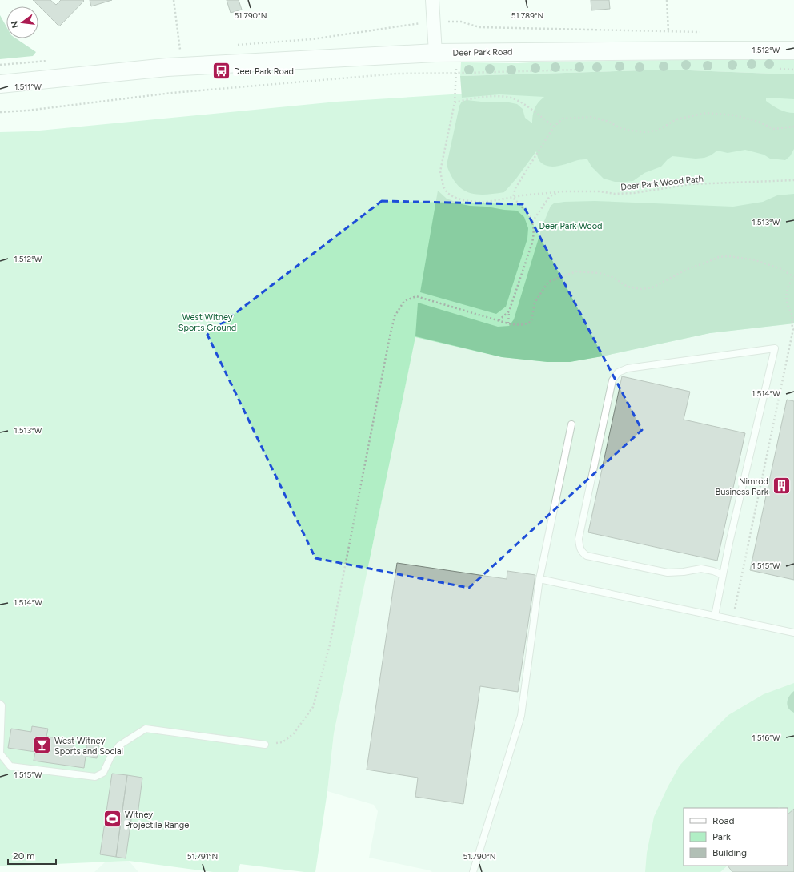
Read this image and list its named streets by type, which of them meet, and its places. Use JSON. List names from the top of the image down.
{
  "streets": {
    "street": ["Deer Park Road"],
    "path": ["Deer Park Wood Path"]
  },
  "parks": ["Deer Park Wood", "West Witney Sports Ground"],
  "places": {
    "bus stop": ["Deer Park Road"],
    "building": ["Nimrod Business Park"],
    "bar": ["West Witney Sports and Social"],
    "sports": ["Witney Projectile Range"]
  },
  "legend": ["Road", "Park", "Building"],
  "scale_bar": "20 m",
  "north": "left",
  "coordinates": [
    "51.790°N",
    "51.789°N",
    "1.512°W",
    "1.511°W",
    "1.513°W",
    "1.514°W",
    "1.515°W",
    "1.516°W",
    "51.791°N"
  ]
}
